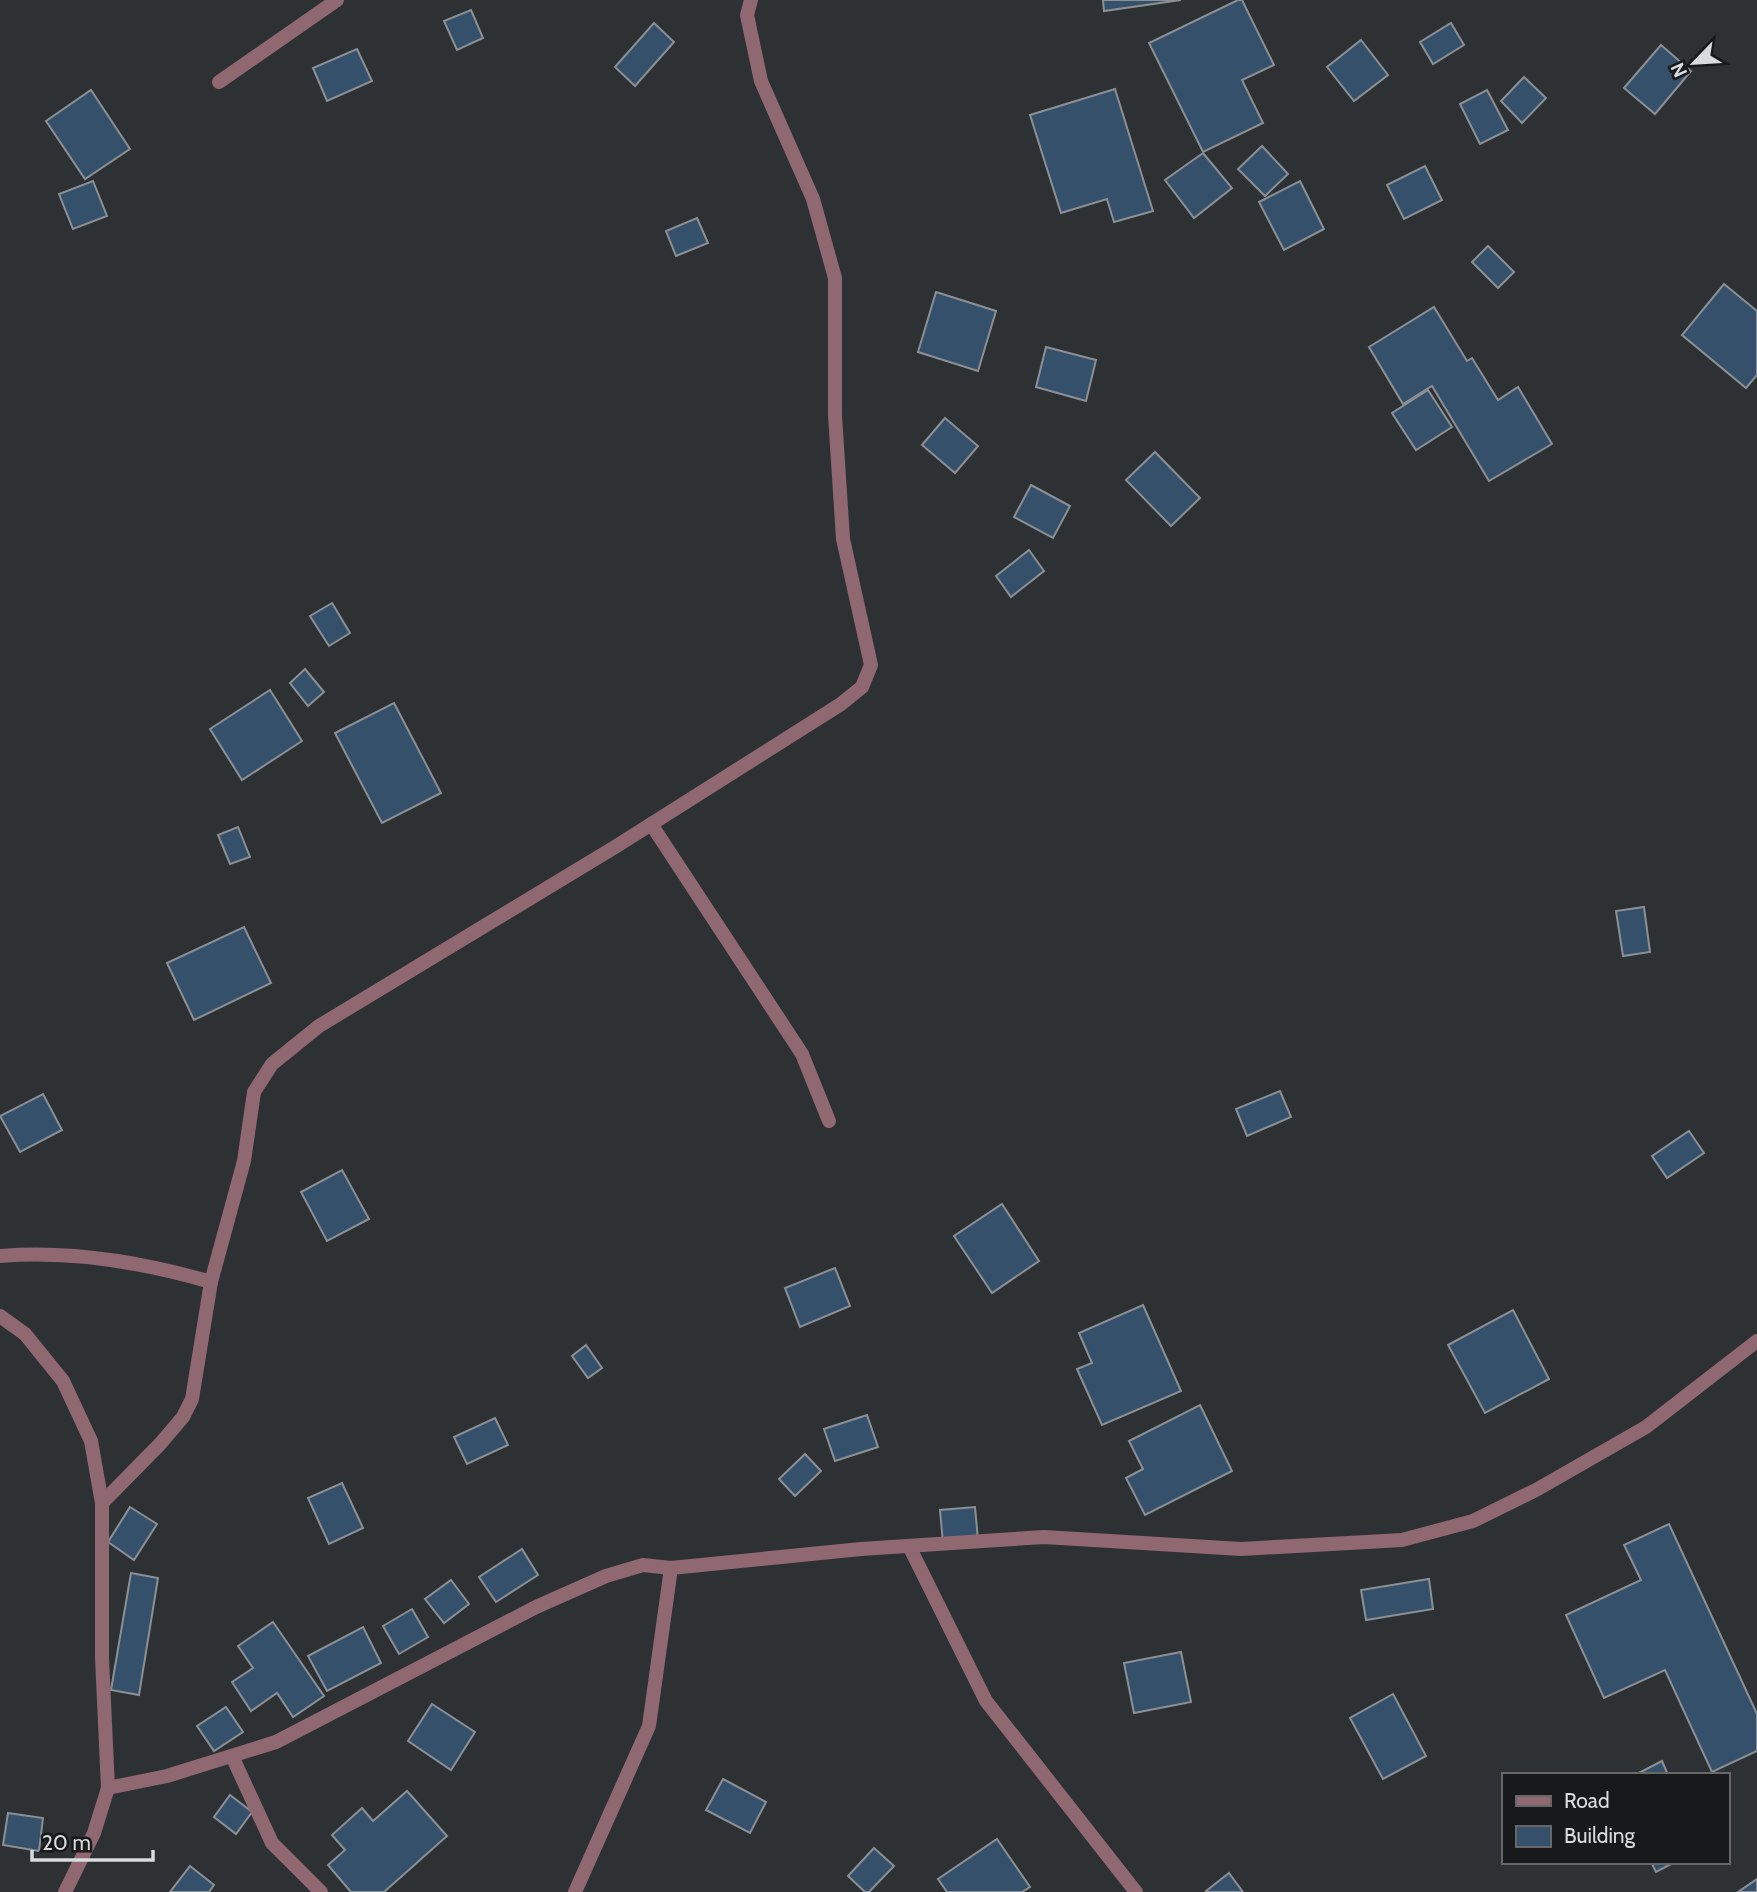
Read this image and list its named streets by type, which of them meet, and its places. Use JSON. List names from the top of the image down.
{
  "legend": ["Road", "Building"],
  "scale_bar": "20 m",
  "north": "bottom left"
}
